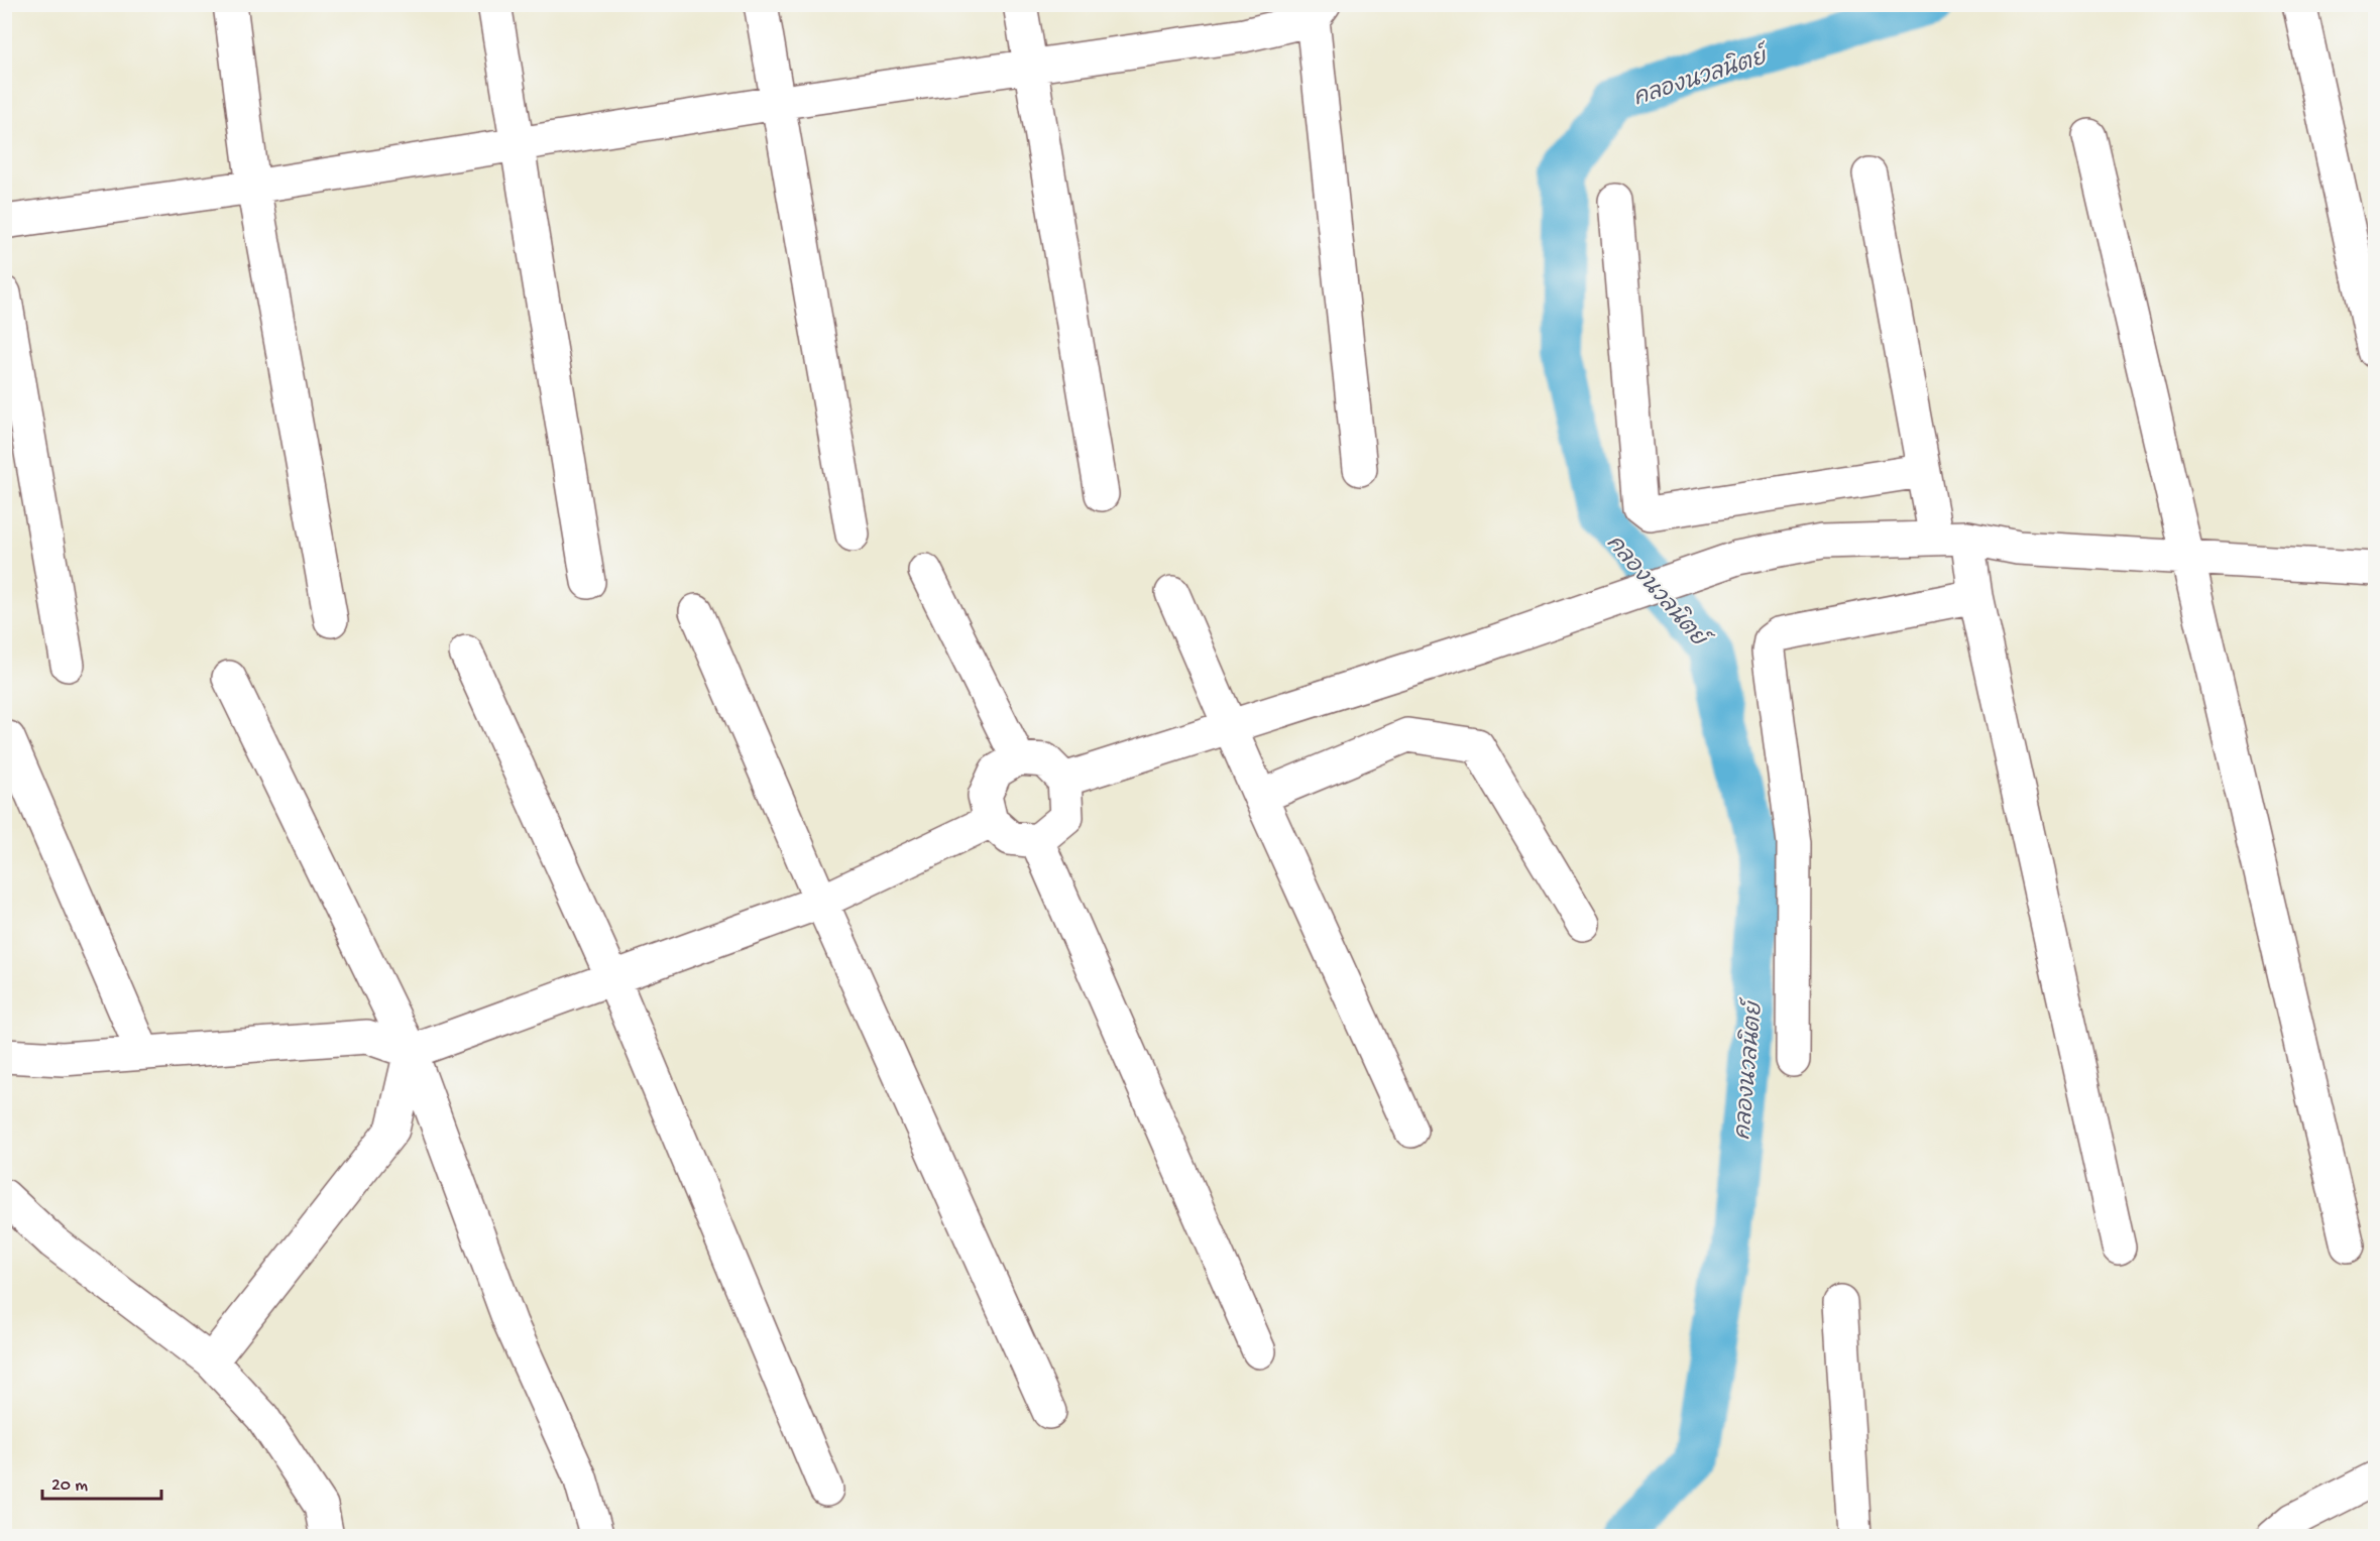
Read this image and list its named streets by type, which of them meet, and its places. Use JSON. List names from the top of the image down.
{
  "water": ["คลองนวลนิตย์"],
  "scale_bar": "20 m"
}
